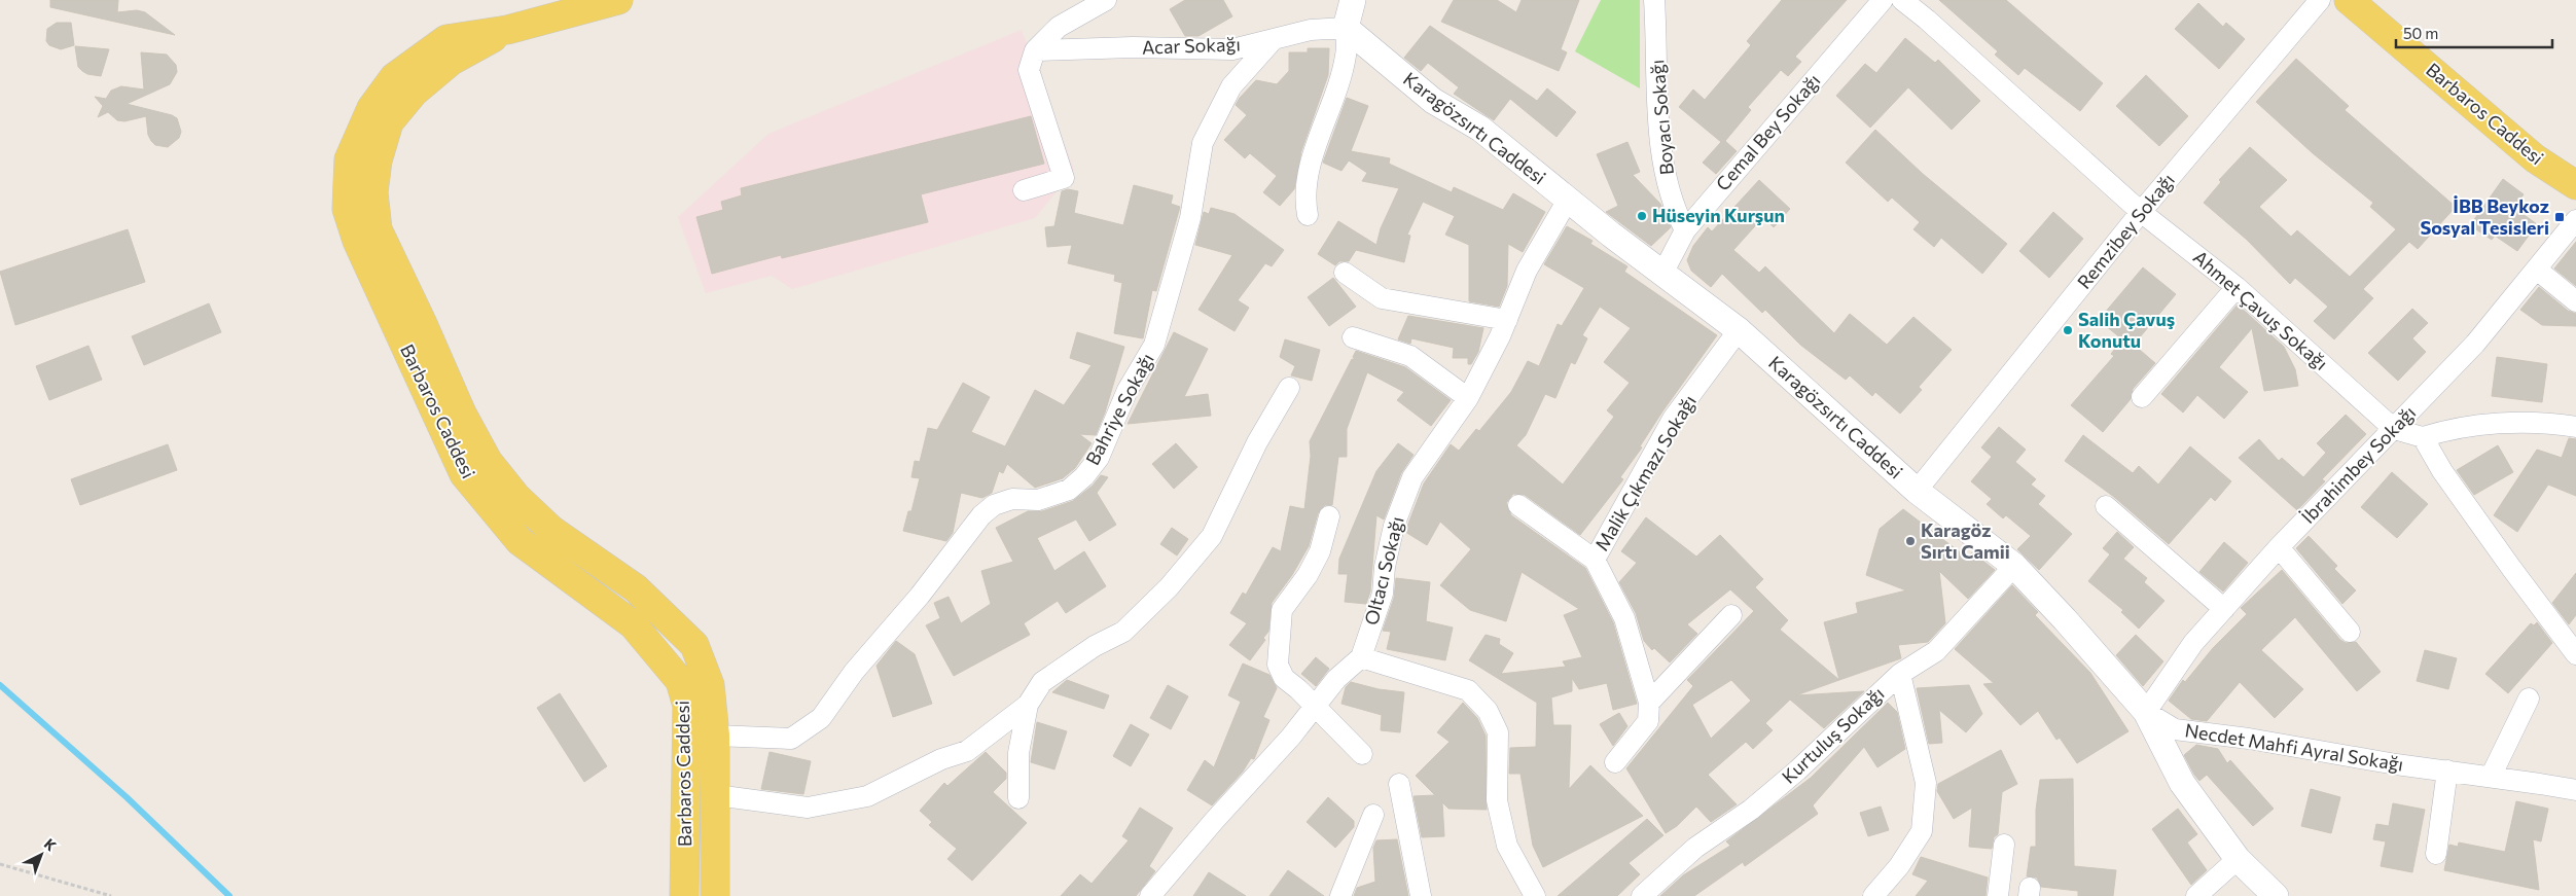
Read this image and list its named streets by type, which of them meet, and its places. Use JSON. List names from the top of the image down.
{
  "streets": {
    "main road": ["Barbaros Caddesi"],
    "street": [
      "Acar Sokağı",
      "Boyacı Sokağı",
      "Karagözsırtı Caddesi",
      "Cemal Bey Sokağı",
      "Remzibey Sokağı",
      "Ahmet Çavuş Sokağı",
      "Bahriye Sokağı",
      "İbrahimbey Sokağı",
      "Malik Çıkmazı Sokağı",
      "Oltacı Sokağı",
      "Kurtuluş Sokağı",
      "Necdet Mahfi Ayral Sokağı"
    ]
  },
  "crossings": [
    ["Acar Sokağı", "Karagözsırtı Caddesi"],
    ["Acar Sokağı", "Bahriye Sokağı"],
    ["Barbaros Caddesi", "Bahriye Sokağı"],
    ["Boyacı Sokağı", "Cemal Bey Sokağı"],
    ["Karagözsırtı Caddesi", "Cemal Bey Sokağı"],
    ["Karagözsırtı Caddesi", "Remzibey Sokağı"],
    ["Karagözsırtı Caddesi", "İbrahimbey Sokağı"],
    ["Karagözsırtı Caddesi", "Malik Çıkmazı Sokağı"],
    ["Karagözsırtı Caddesi", "Oltacı Sokağı"],
    ["Karagözsırtı Caddesi", "Kurtuluş Sokağı"],
    ["Karagözsırtı Caddesi", "Necdet Mahfi Ayral Sokağı"],
    ["Remzibey Sokağı", "Ahmet Çavuş Sokağı"],
    ["Ahmet Çavuş Sokağı", "İbrahimbey Sokağı"],
    ["İbrahimbey Sokağı", "Necdet Mahfi Ayral Sokağı"]
  ],
  "places": {
    "other": ["Hüseyin Kurşun", "Salih Çavuş Konutu", "Karagöz Sırtı Camii"],
    "transit": ["İBB Beykoz Sosyal Tesisleri"]
  },
  "scale_bar": "50 m",
  "north": "top right"
}
